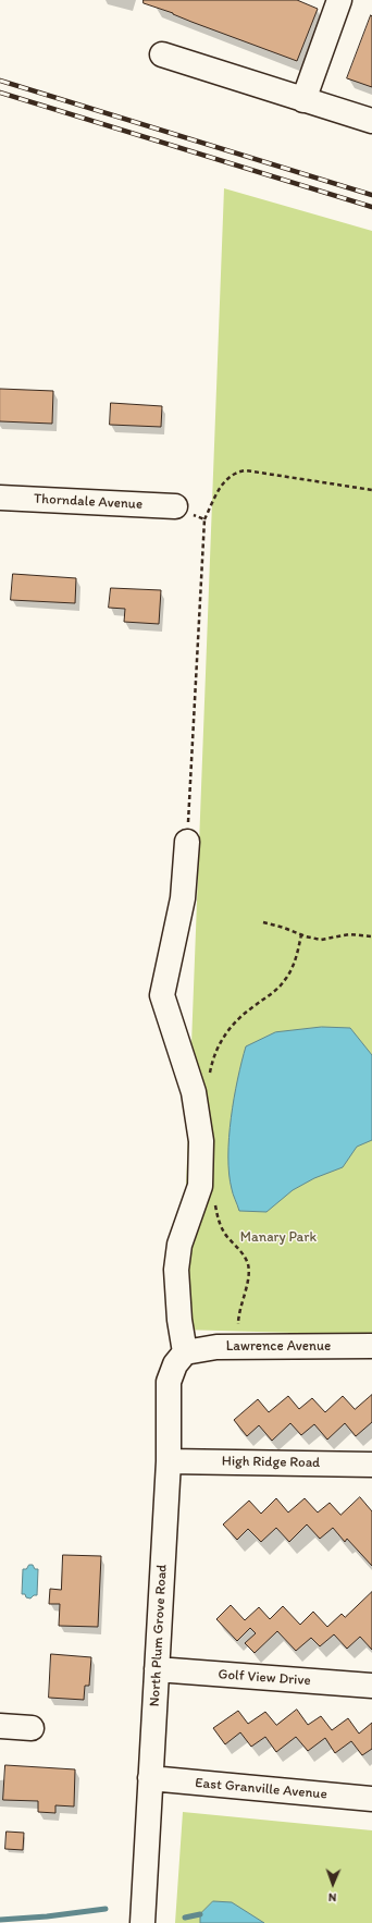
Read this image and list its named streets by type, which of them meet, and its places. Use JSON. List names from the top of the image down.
{
  "streets": {
    "street": [
      "Thorndale Avenue",
      "Lawrence Avenue",
      "High Ridge Road",
      "North Plum Grove Road",
      "Golf View Drive",
      "East Granville Avenue"
    ]
  },
  "crossings": [
    ["Lawrence Avenue", "North Plum Grove Road"],
    ["High Ridge Road", "North Plum Grove Road"],
    ["North Plum Grove Road", "Golf View Drive"],
    ["North Plum Grove Road", "East Granville Avenue"]
  ],
  "parks": ["Manary Park"],
  "north": "bottom"
}
